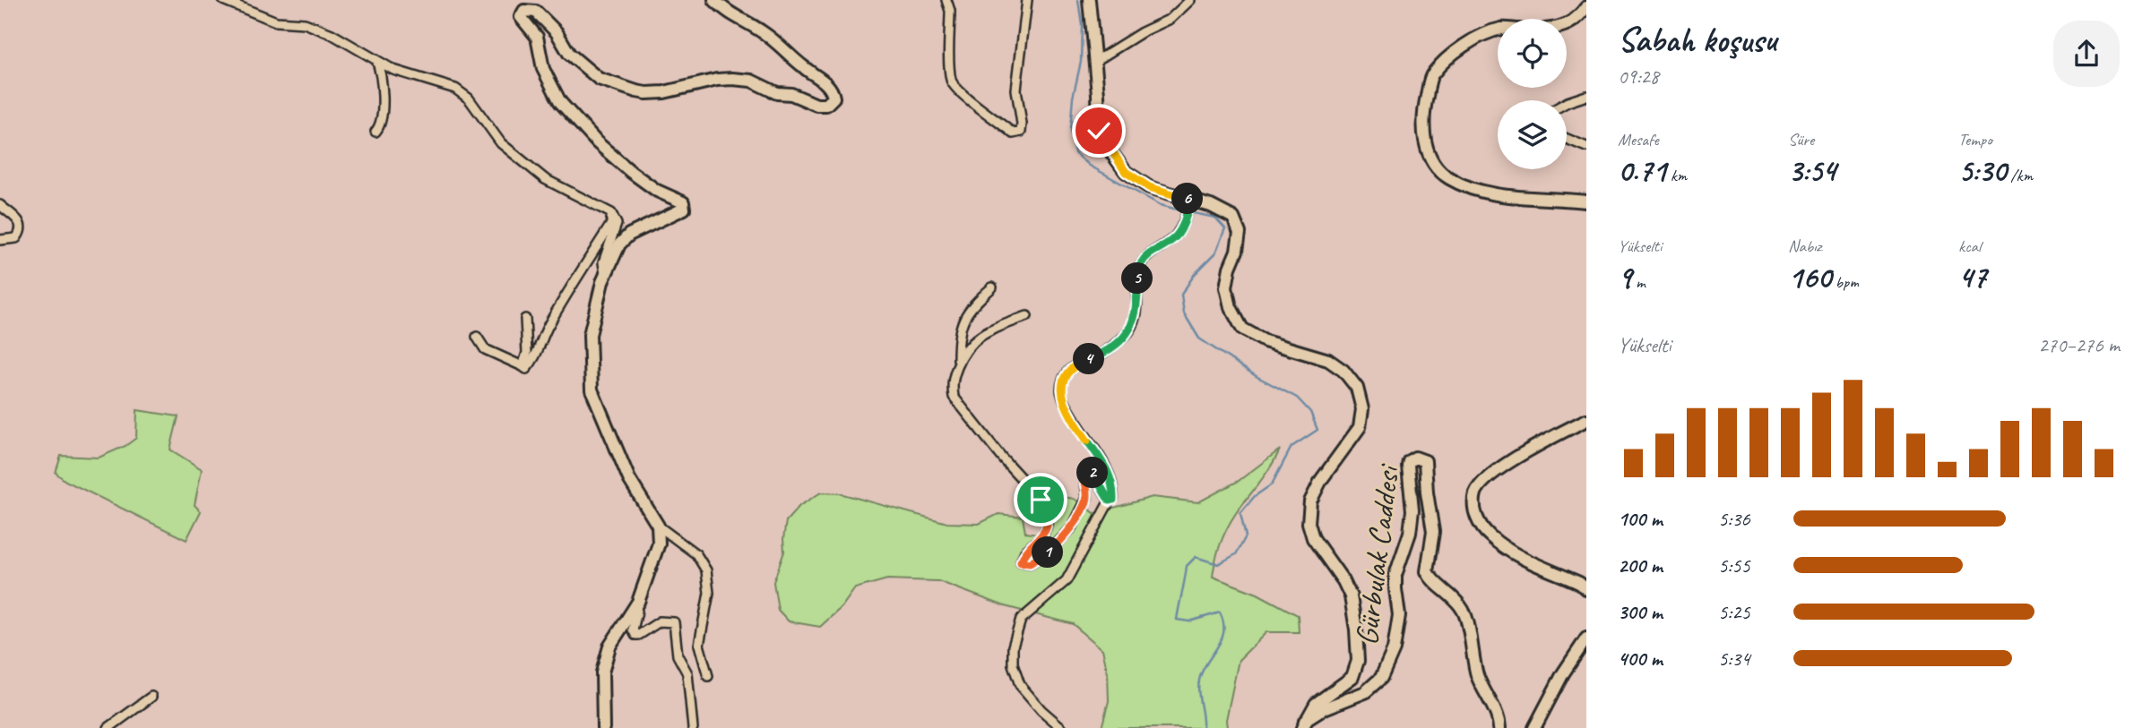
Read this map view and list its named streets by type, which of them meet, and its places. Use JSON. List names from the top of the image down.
{
  "streets": {
    "street": ["Gürbulak Caddesi"]
  },
  "page": {
    "heading": ["Sabah koşusu", "09:28"],
    "stats": [
      ["Mesafe", "0.71 km"],
      ["Süre", "3:54"],
      ["Tempo", "5:30 /km"],
      ["Yükselti", "9 m"],
      ["Nabız", "160 bpm"],
      ["kcal", "47"]
    ],
    "pins": [
      "6",
      "5",
      "4",
      "2",
      "1"
    ],
    "chart": ["Yükselti", "270–276 m"],
    "list": [
      {
        "name": "100 m",
        "note": "5:36"
      },
      {
        "name": "200 m",
        "note": "5:55"
      },
      {
        "name": "300 m",
        "note": "5:25"
      },
      {
        "name": "400 m",
        "note": "5:34"
      }
    ]
  }
}
